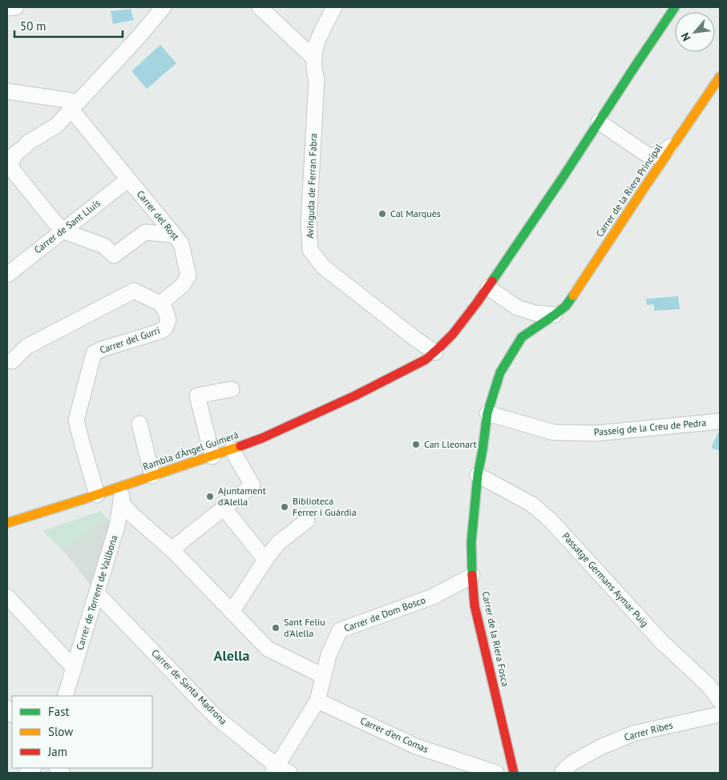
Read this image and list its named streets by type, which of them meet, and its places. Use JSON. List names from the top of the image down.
{
  "streets": {
    "main road": ["Carrer de la Riera Principal", "Rambla d'Àngel Guimerà", "Carrer de la Riera Fosca"],
    "street": [
      "Avinguda de Ferran Fabra",
      "Carrer del Rost",
      "Carrer de Sant Lluís",
      "Carrer del Gurri",
      "Passeig de la Creu de Pedra",
      "Passatge Germans Aymar Puig",
      "Carrer de Torrent de Vallbona",
      "Carrer de Dom Bosco",
      "Carrer de Santa Madrona",
      "Carrer Ribes",
      "Carrer d'en Comas"
    ]
  },
  "crossings": [
    ["Avinguda de Ferran Fabra", "Rambla d'Àngel Guimerà"],
    ["Carrer de la Riera Principal", "Carrer de la Riera Fosca"],
    ["Carrer del Rost", "Carrer de Sant Lluís"],
    ["Carrer del Rost", "Carrer del Gurri"],
    ["Carrer del Gurri", "Rambla d'Àngel Guimerà"],
    ["Passeig de la Creu de Pedra", "Carrer de la Riera Fosca"],
    ["Rambla d'Àngel Guimerà", "Carrer de Torrent de Vallbona"],
    ["Passatge Germans Aymar Puig", "Carrer de la Riera Fosca"],
    ["Carrer de Torrent de Vallbona", "Carrer de Santa Madrona"],
    ["Carrer de Dom Bosco", "Carrer de la Riera Fosca"],
    ["Carrer de Dom Bosco", "Carrer de Santa Madrona"],
    ["Carrer de Dom Bosco", "Carrer d'en Comas"]
  ],
  "districts": ["Alella"],
  "places": [
    "Cal Marquès",
    "Can Lleonart",
    "Ajuntament d'Alella",
    "Biblioteca Ferrer i Guàrdia",
    "Sant Feliu d'Alella"
  ],
  "legend": ["Fast", "Slow", "Jam"],
  "scale_bar": "50 m",
  "north": "bottom left"
}
